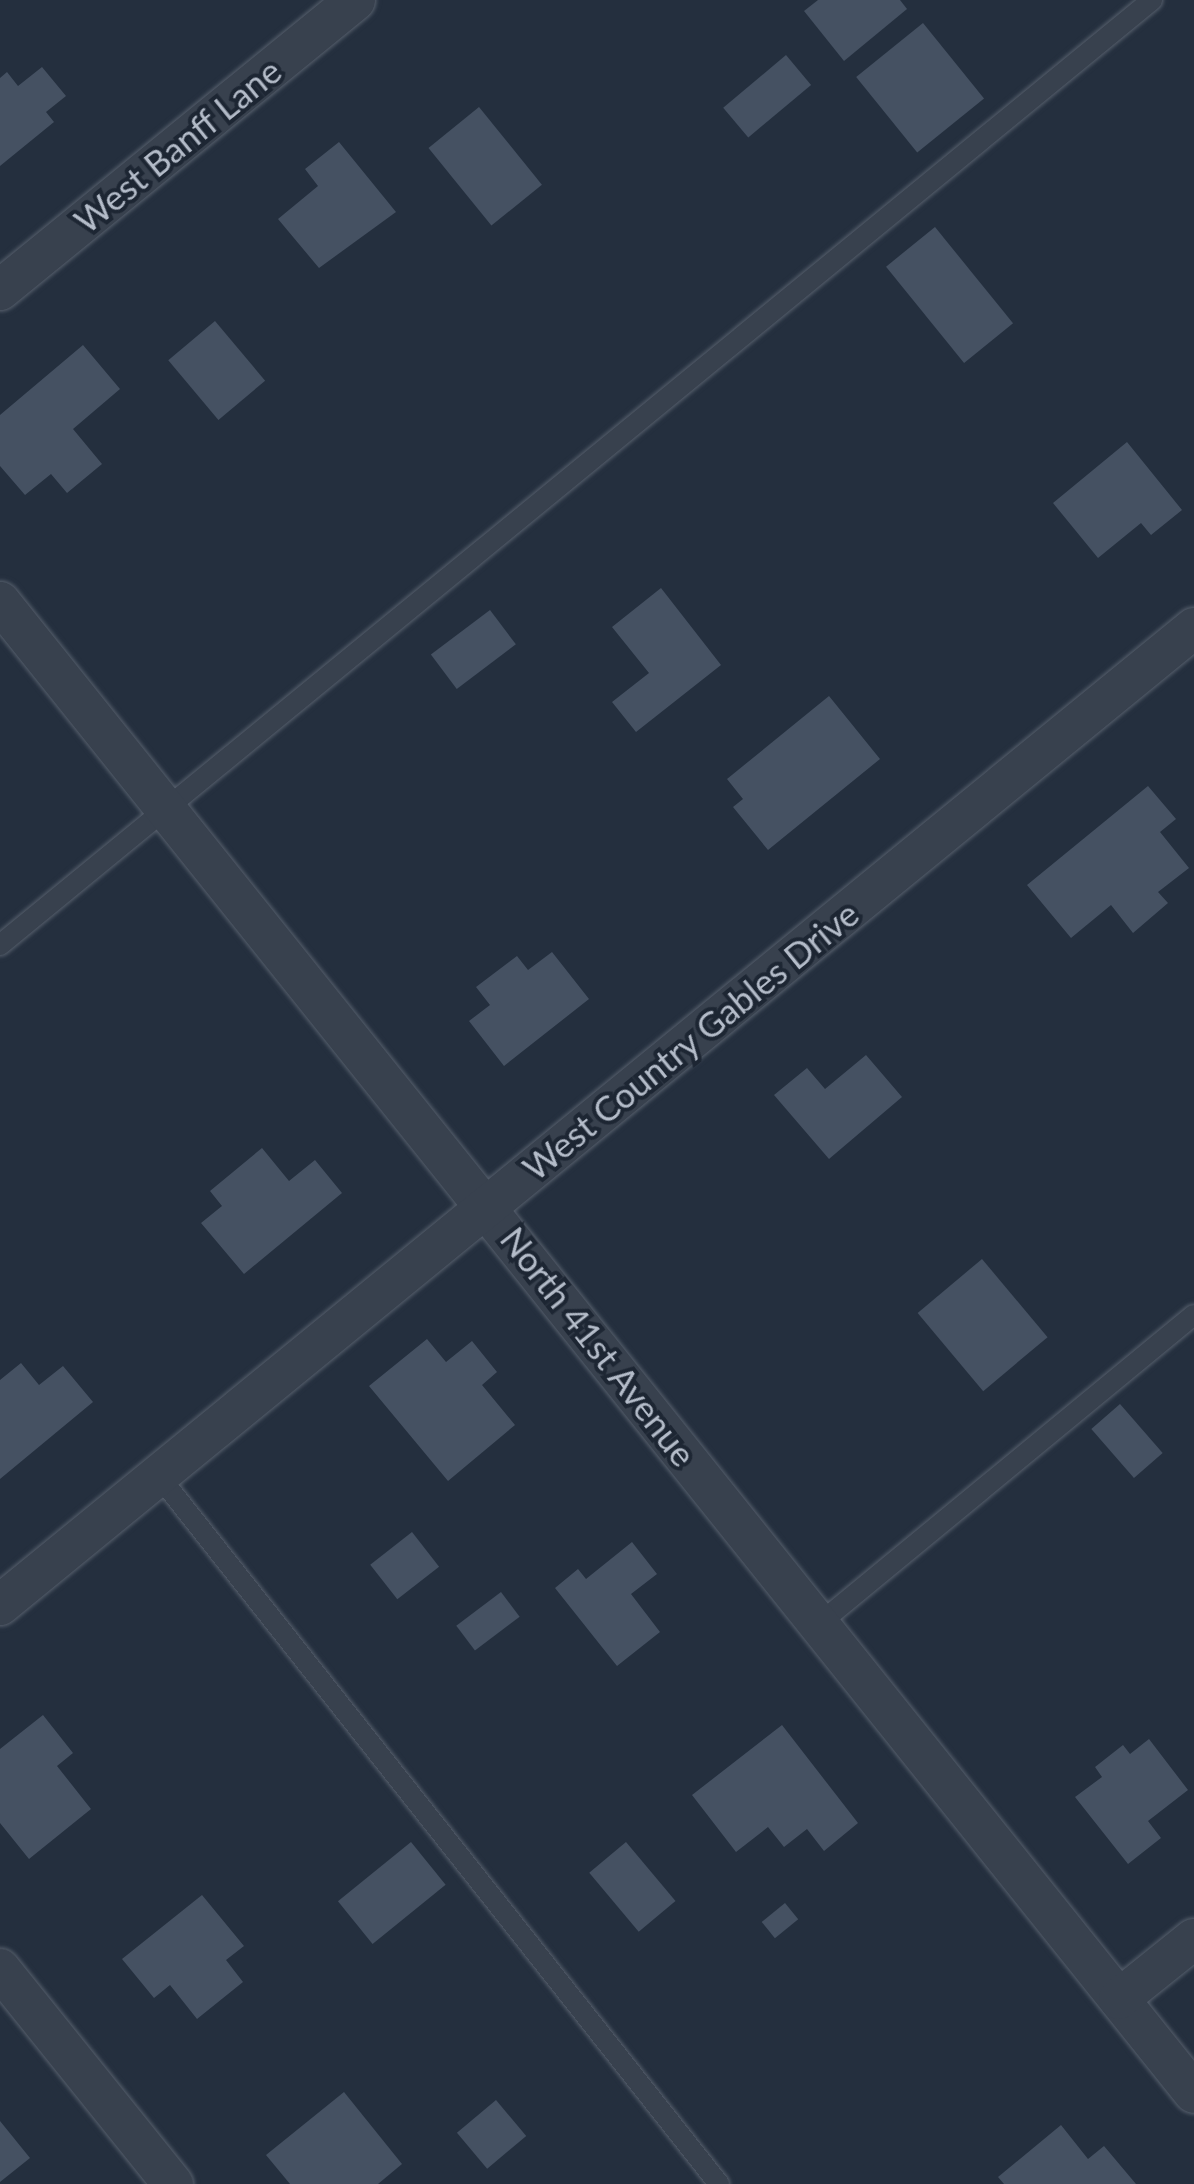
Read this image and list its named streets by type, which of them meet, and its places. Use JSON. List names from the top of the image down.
{
  "streets": {
    "street": ["West Banff Lane", "West Country Gables Drive", "North 41st Avenue"]
  },
  "crossings": [
    ["West Country Gables Drive", "North 41st Avenue"]
  ]
}
